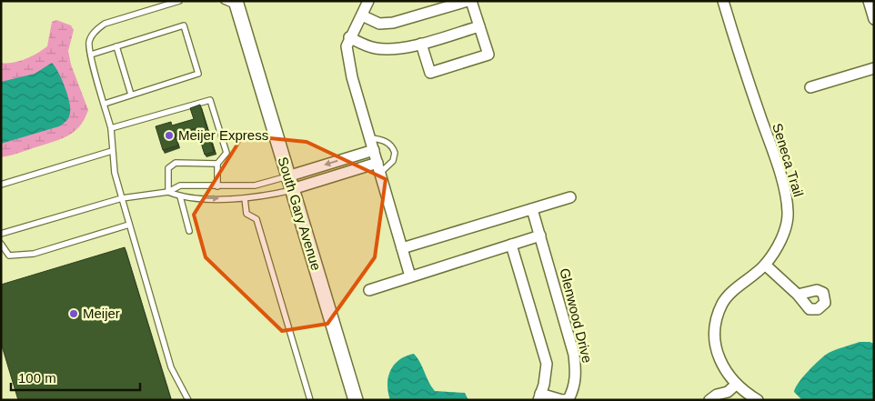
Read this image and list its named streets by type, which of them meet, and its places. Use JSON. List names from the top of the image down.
{
  "streets": {
    "main road": ["South Gary Avenue"],
    "street": ["Seneca Trail", "Glenwood Drive"]
  },
  "places": ["Meijer Express", "Meijer"],
  "scale_bar": "100 m"
}
